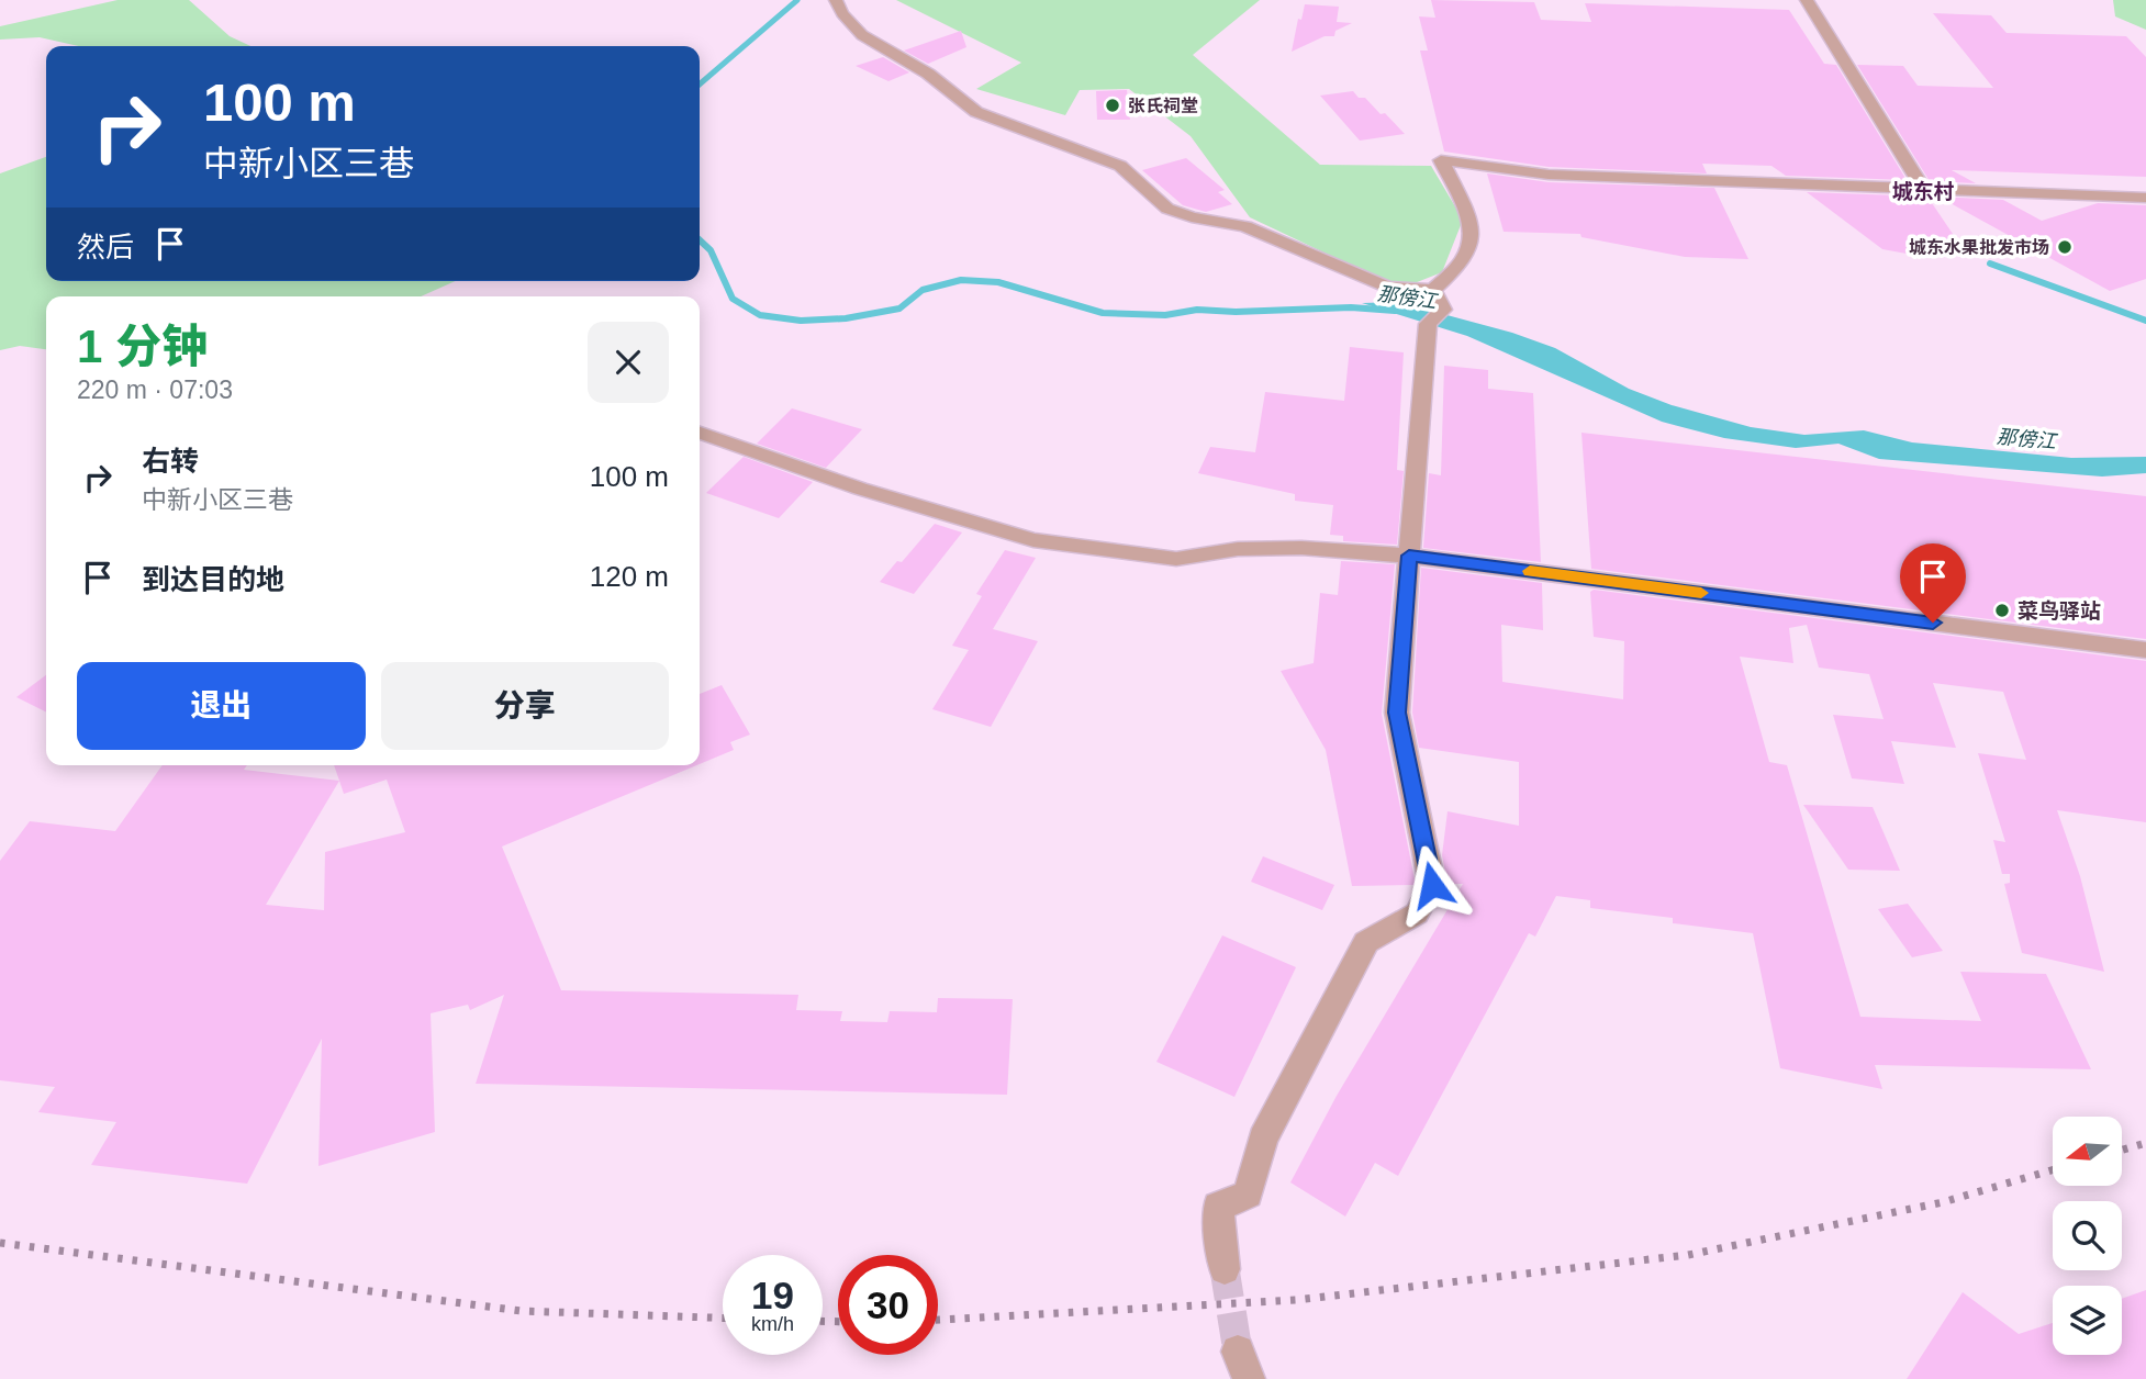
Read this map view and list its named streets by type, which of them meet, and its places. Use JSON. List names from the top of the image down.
{
  "districts": ["城东村"],
  "water": ["那傍江"],
  "places": ["张氏祠堂", "城东水果批发市场", "菜鸟驿站"],
  "north": "left",
  "page": {
    "turn": ["100 m", "中新小区三巷"],
    "then": "然后",
    "heading": ["1 分钟", "220 m · 07:03"],
    "list": [
      {
        "name": "右转",
        "note": "中新小区三巷",
        "value": "100 m"
      },
      {
        "name": "到达目的地",
        "value": "120 m"
      }
    ],
    "buttons": ["退出", "分享"],
    "speed": "19 km/h",
    "limit": "30"
  }
}
